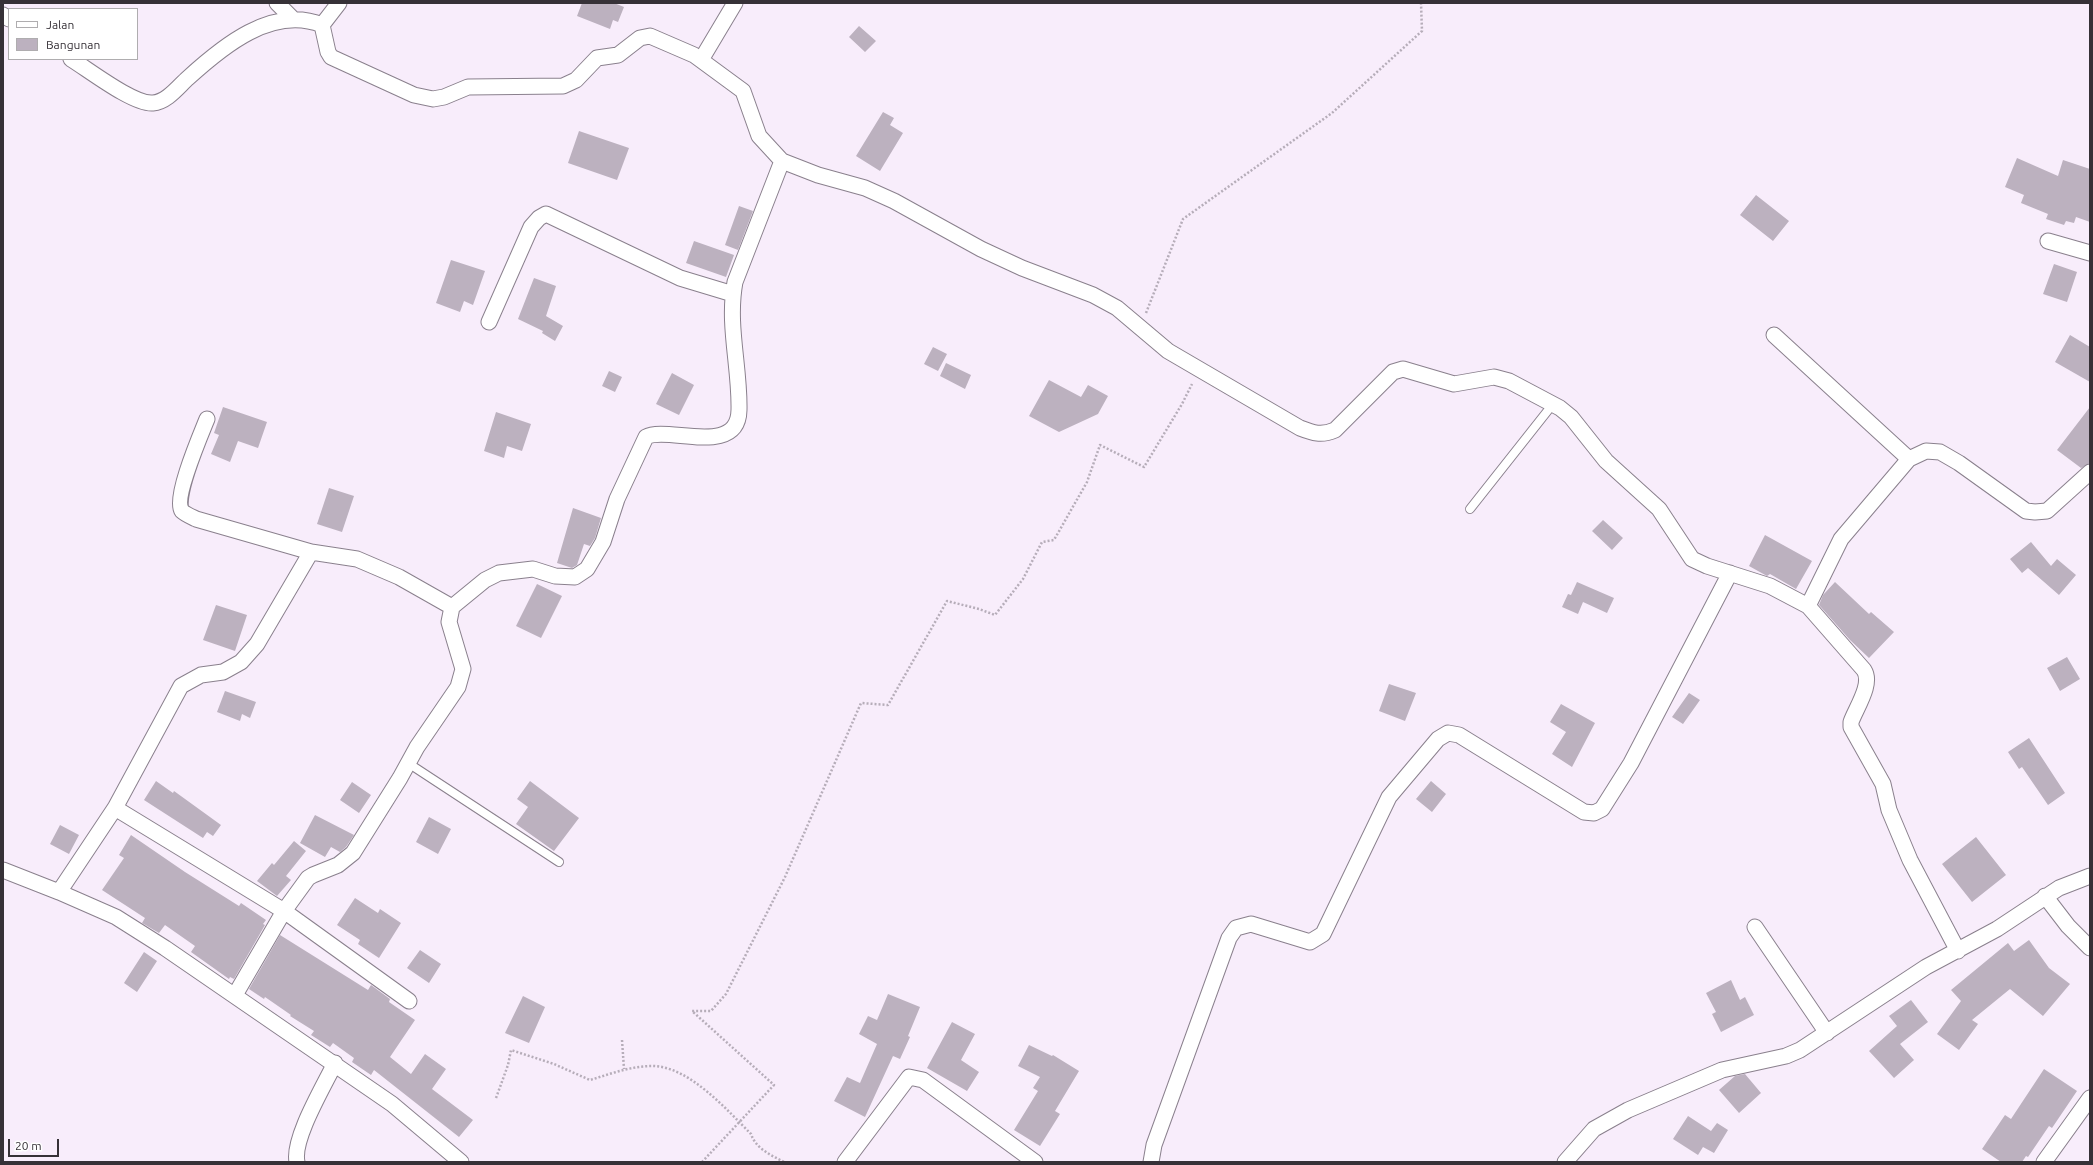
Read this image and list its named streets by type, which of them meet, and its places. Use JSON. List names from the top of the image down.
{
  "legend": ["Jalan", "Bangunan"],
  "scale_bar": "20 m"
}
